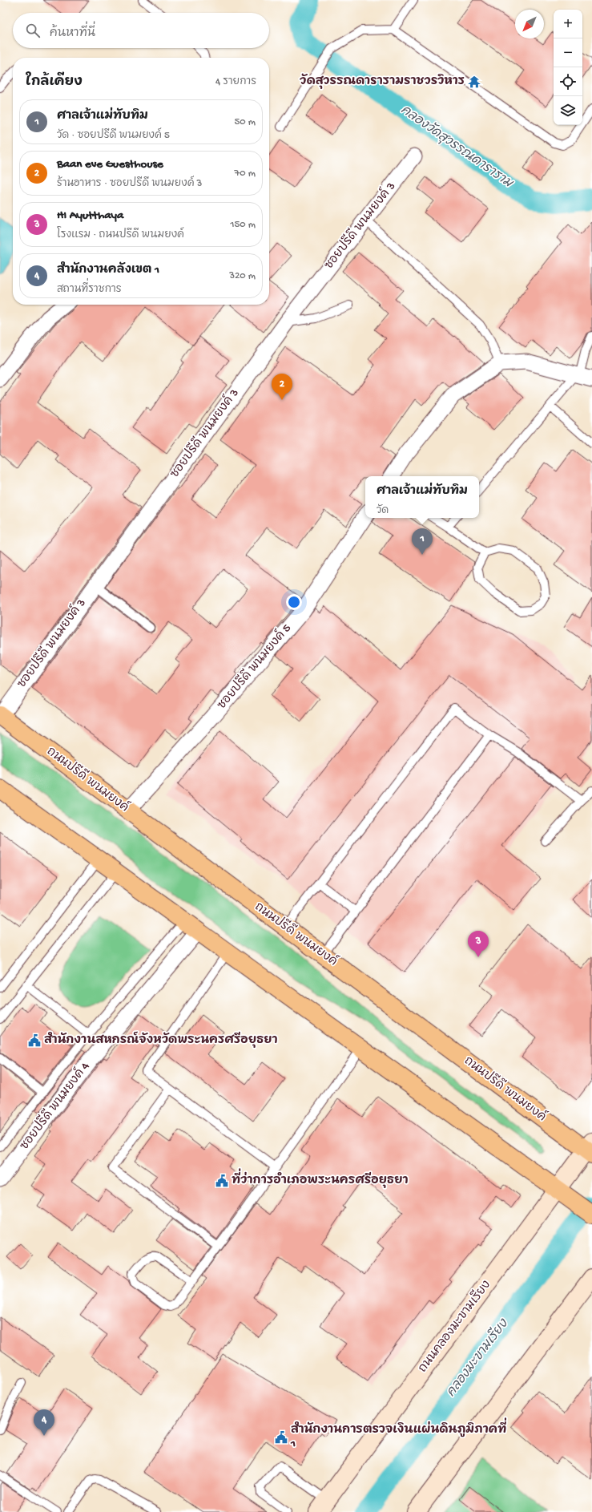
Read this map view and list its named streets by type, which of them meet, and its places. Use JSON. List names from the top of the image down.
{
  "streets": {
    "main road": ["ถนนปรีดี พนมยงค์"],
    "street": [
      "ซอยปรีดี พนมยงค์ 3",
      "ซอยปรีดี พนมยงค์ 5",
      "ซอยปรีดี พนมยงค์ 4",
      "ถนนคลองมะขามเรียง"
    ]
  },
  "crossings": [
    ["ซอยปรีดี พนมยงค์ 3", "ถนนปรีดี พนมยงค์"],
    ["ซอยปรีดี พนมยงค์ 5", "ถนนปรีดี พนมยงค์"],
    ["ถนนปรีดี พนมยงค์", "ถนนคลองมะขามเรียง"]
  ],
  "water": ["คลองวัดสุวรรณดาราราม", "คลองมะขามเรียง"],
  "places": {
    "temple": ["วัดสุวรรณดารารามราชวรวิหาร"],
    "public building": ["สํานักงานสหกรณ์จังหวัดพระนครศรีอยุธยา", "ที่ว่าการอำเภอพระนครศรีอยุธยา", "สำนักงานการตรวจเงินแผ่นดินภูมิภาคที่ 1"]
  },
  "north": "bottom left",
  "page": {
    "map_buttons": ["+", "−"],
    "search": "ค้นหาที่นี่",
    "heading": ["ใกล้เคียง", "4 รายการ"],
    "list": [
      {
        "mark": "1",
        "name": "ศาลเจ้าแม่ทับทิม",
        "note": "วัด · ซอยปรีดี พนมยงค์ 5",
        "value": "50 m"
      },
      {
        "mark": "2",
        "name": "Baan eve Guesthouse",
        "note": "ร้านอาหาร · ซอยปรีดี พนมยงค์ 3",
        "value": "70 m"
      },
      {
        "mark": "3",
        "name": "HI Ayutthaya",
        "note": "โรงแรม · ถนนปรีดี พนมยงค์",
        "value": "150 m"
      },
      {
        "mark": "4",
        "name": "สำนักงานคลังเขต 1",
        "note": "สถานที่ราชการ",
        "value": "320 m"
      }
    ],
    "pins": [
      "2",
      "1",
      "3",
      "4"
    ],
    "popup": ["ศาลเจ้าแม่ทับทิม", "วัด"]
  }
}
